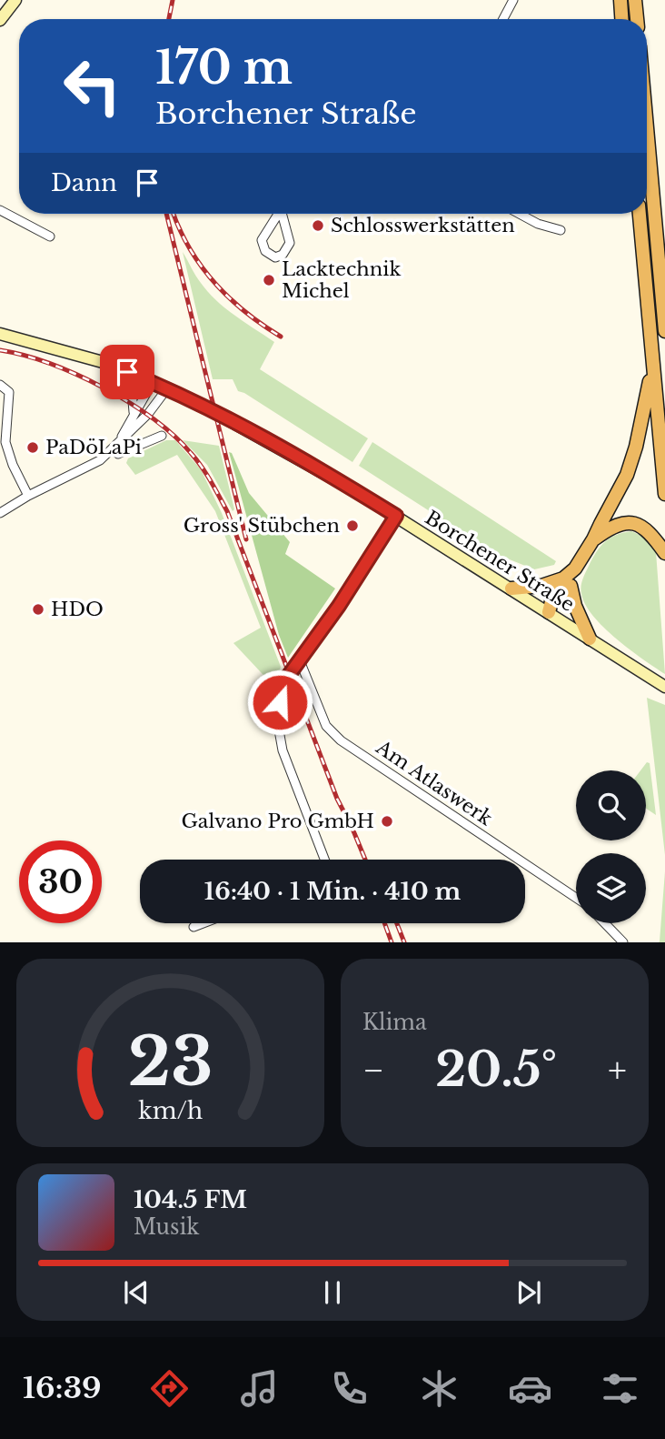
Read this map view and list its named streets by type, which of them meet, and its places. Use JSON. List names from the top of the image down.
{
  "streets": {
    "main road": ["Borchener Straße"],
    "street": ["Am Atlaswerk"]
  },
  "places": [
    "Schlosswerkstätten",
    "Lacktechnik Michel",
    "PaDöLaPi",
    "Gross' Stübchen",
    "HDO",
    "Galvano Pro GmbH"
  ],
  "page": {
    "turn": ["170 m", "Borchener Straße"],
    "then": "Dann",
    "limit": "30",
    "trip": "16:40 · 1 Min. · 410 m",
    "tile": "Klima",
    "heat": ["−", "20.5°", "+"],
    "song": ["104.5 FM", "Musik"],
    "tabs": "16:39",
    "gauge": ["23", "km/h"]
  }
}
